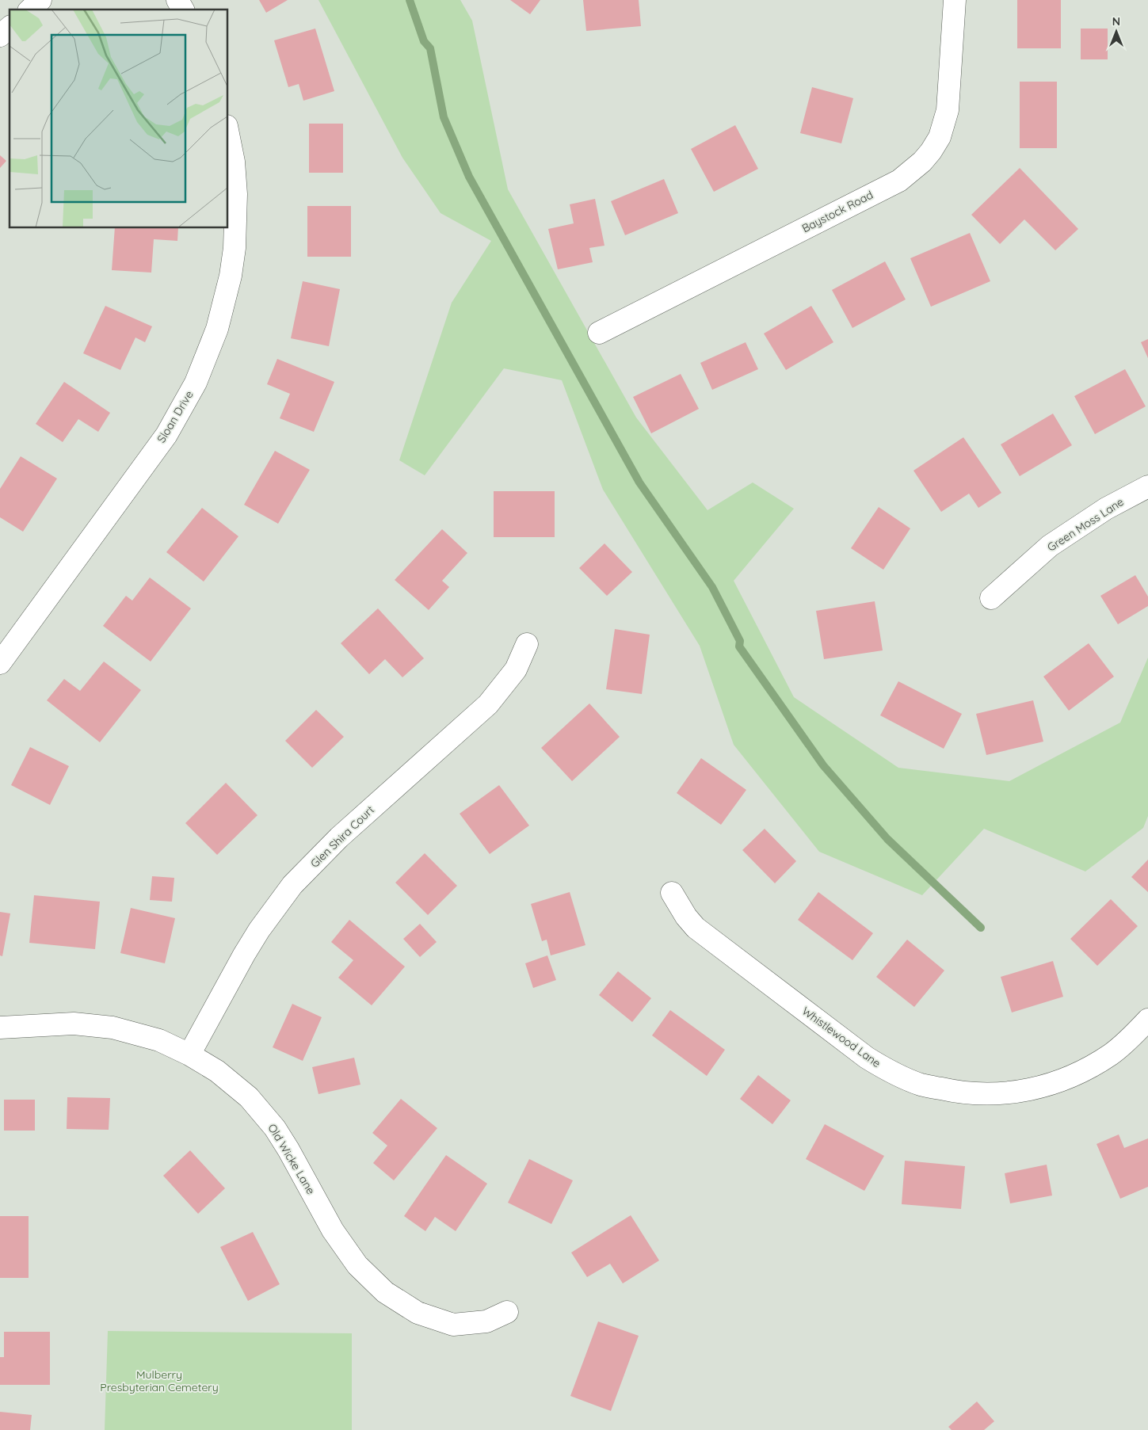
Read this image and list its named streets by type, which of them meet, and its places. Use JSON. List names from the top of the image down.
{
  "streets": {
    "street": [
      "Baystock Road",
      "Sloan Drive",
      "Green Moss Lane",
      "Glen Shira Court",
      "Whistlewood Lane",
      "Old Wicke Lane"
    ]
  },
  "crossings": [
    ["Glen Shira Court", "Old Wicke Lane"]
  ],
  "parks": ["Mulberry Presbyterian Cemetery"],
  "north": "top"
}
